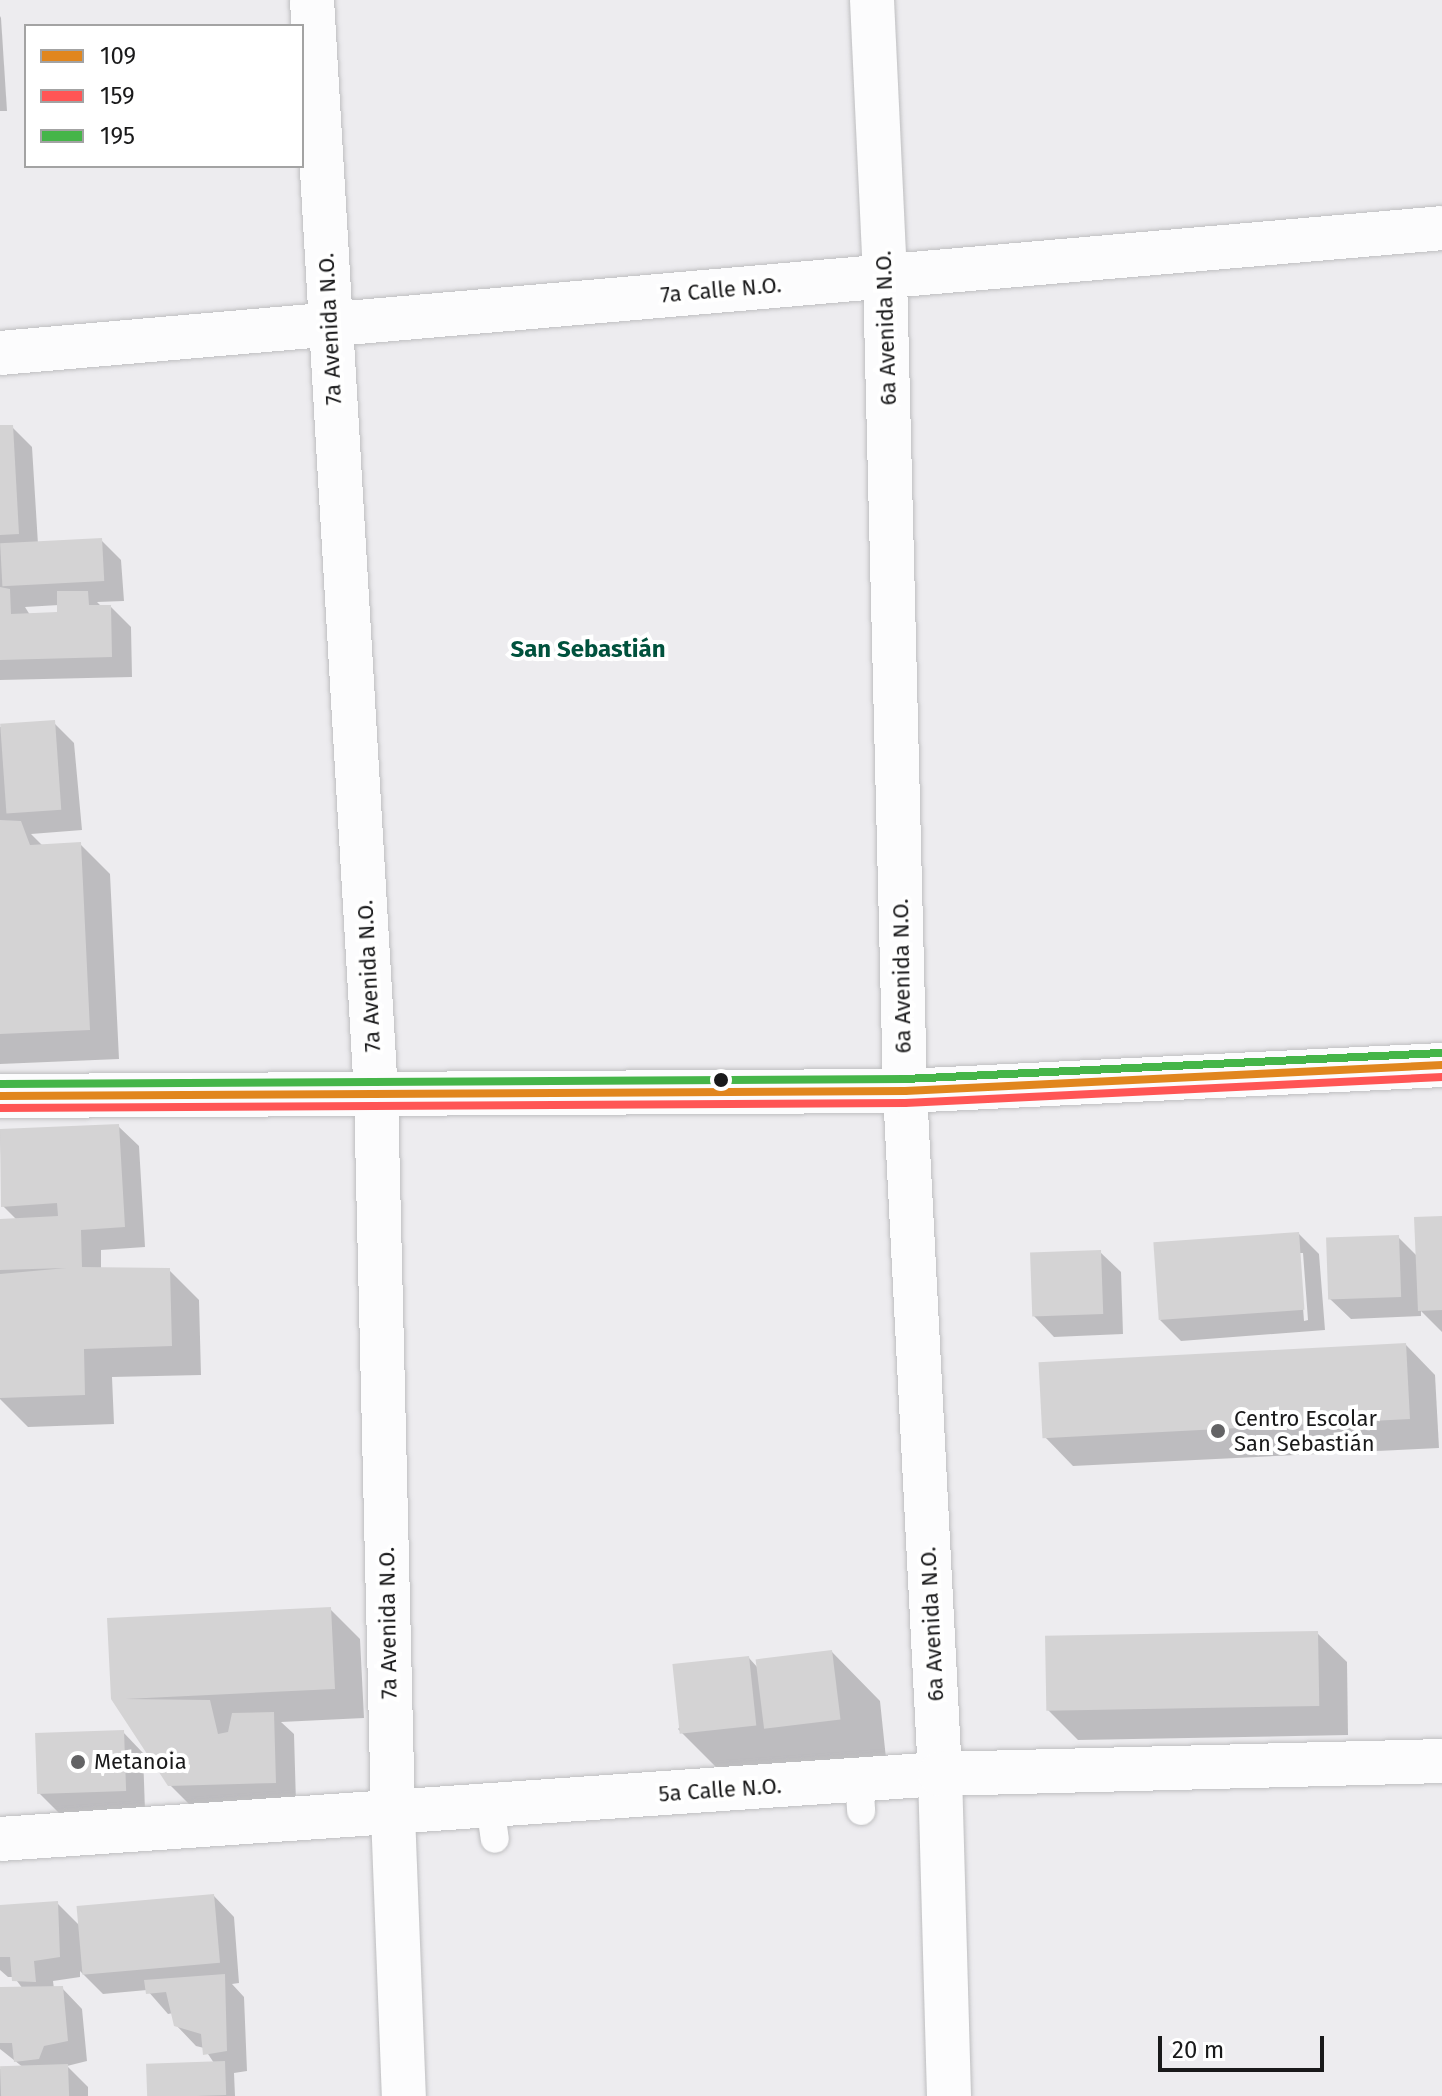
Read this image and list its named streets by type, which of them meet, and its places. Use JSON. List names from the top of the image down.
{
  "streets": {
    "street": [
      "7a Calle N.O.",
      "6a Avenida N.O.",
      "7a Avenida N.O.",
      "5a Calle N.O."
    ]
  },
  "crossings": [
    ["7a Calle N.O.", "6a Avenida N.O."],
    ["7a Calle N.O.", "7a Avenida N.O."],
    ["6a Avenida N.O.", "5a Calle N.O."],
    ["7a Avenida N.O.", "5a Calle N.O."]
  ],
  "districts": ["San Sebastián"],
  "places": ["Centro Escolar San Sebastián", "Metanoia"],
  "lines": ["transit line 195", "transit line 109", "transit line 159"],
  "legend": ["109", "159", "195"],
  "scale_bar": "20 m"
}
